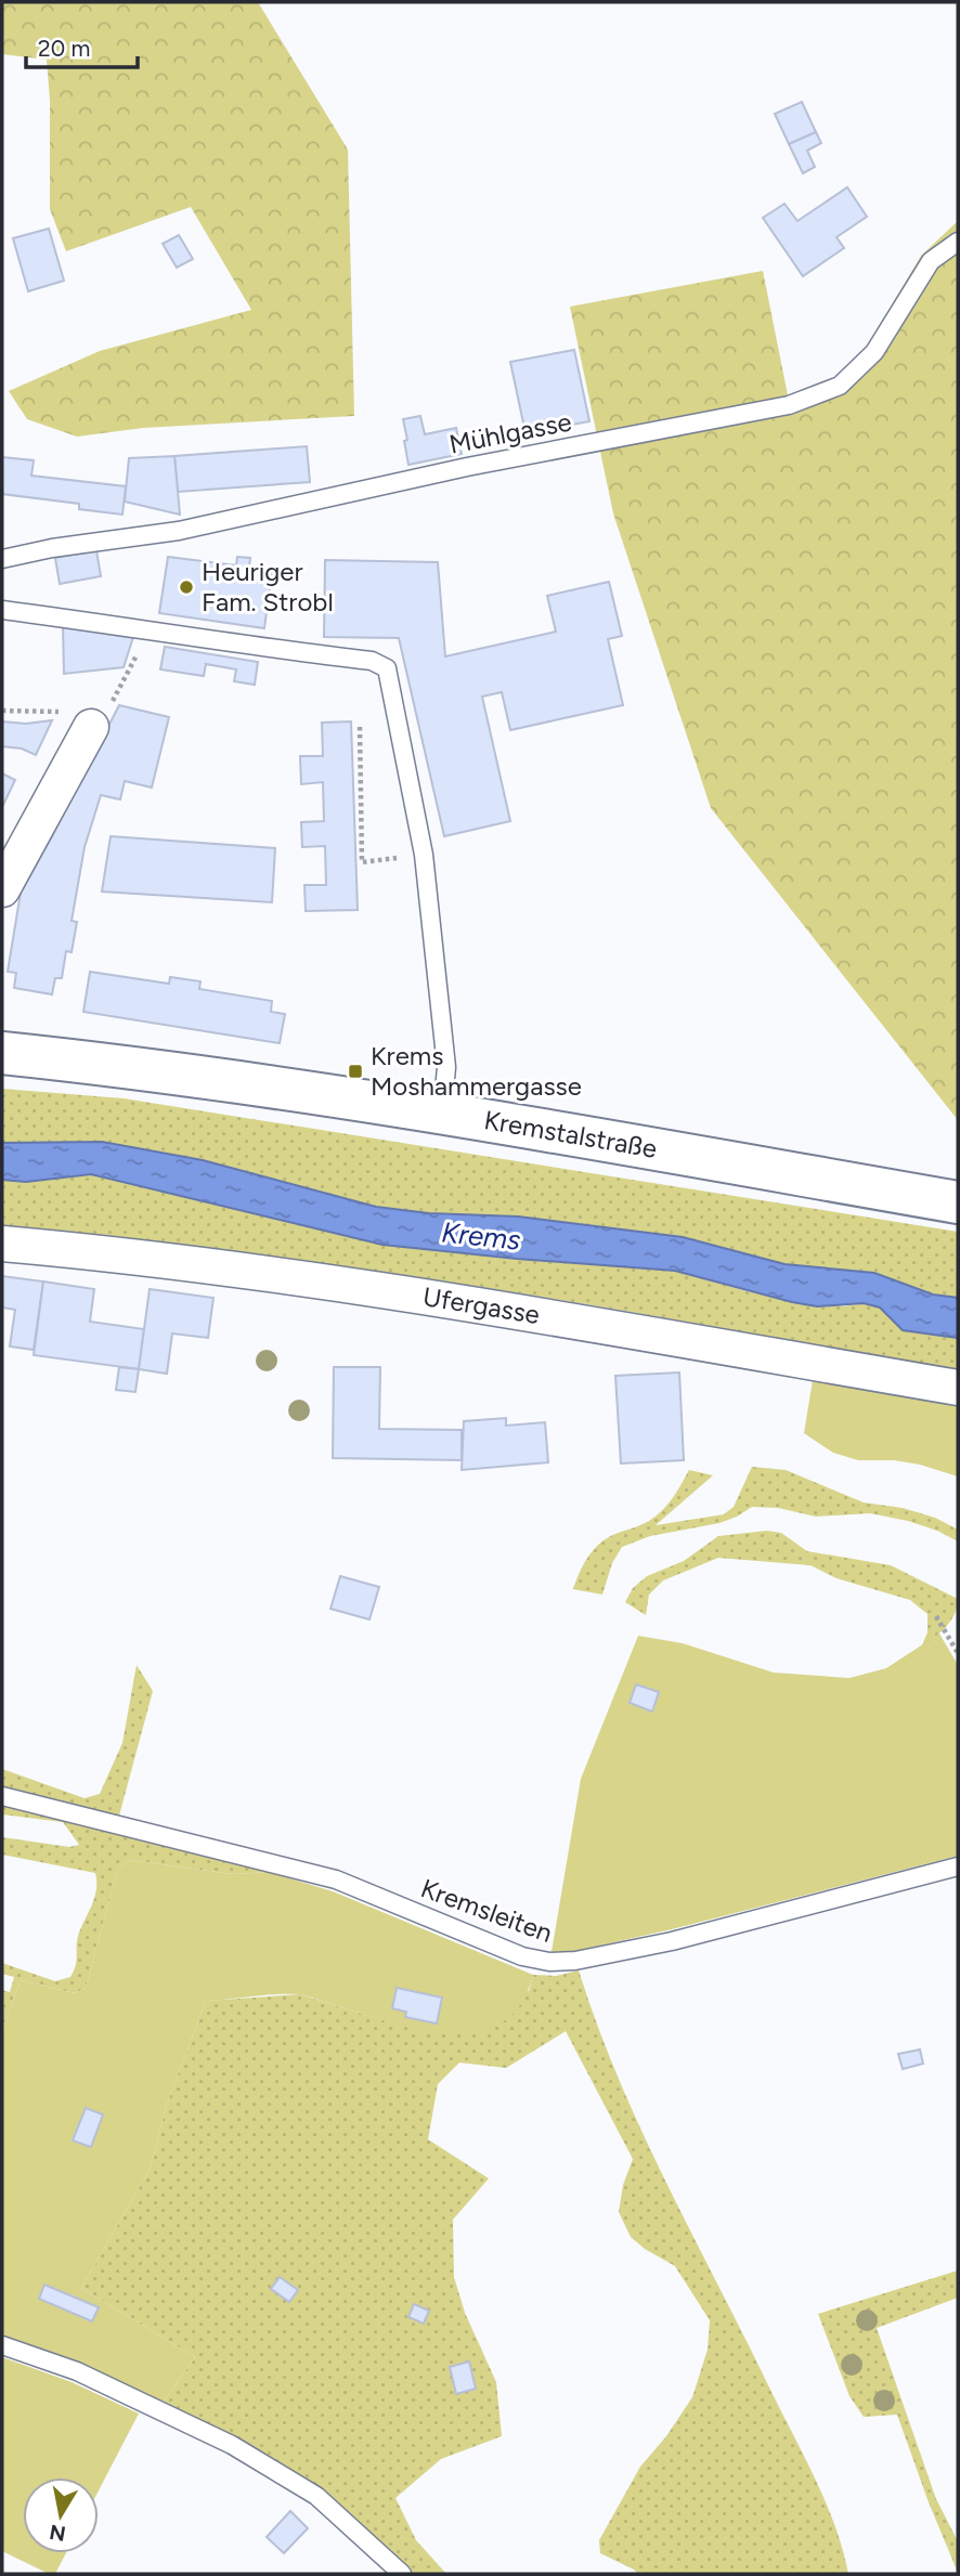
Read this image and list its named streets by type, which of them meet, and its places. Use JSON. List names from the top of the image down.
{
  "streets": {
    "main road": ["Kremstalstraße"],
    "street": ["Ufergasse"],
    "lane": ["Mühlgasse", "Kremsleiten"]
  },
  "water": ["Krems"],
  "places": {
    "other": ["Heuriger Fam. Strobl"],
    "transit": ["Krems Moshammergasse"]
  },
  "scale_bar": "20 m",
  "north": "bottom"
}
